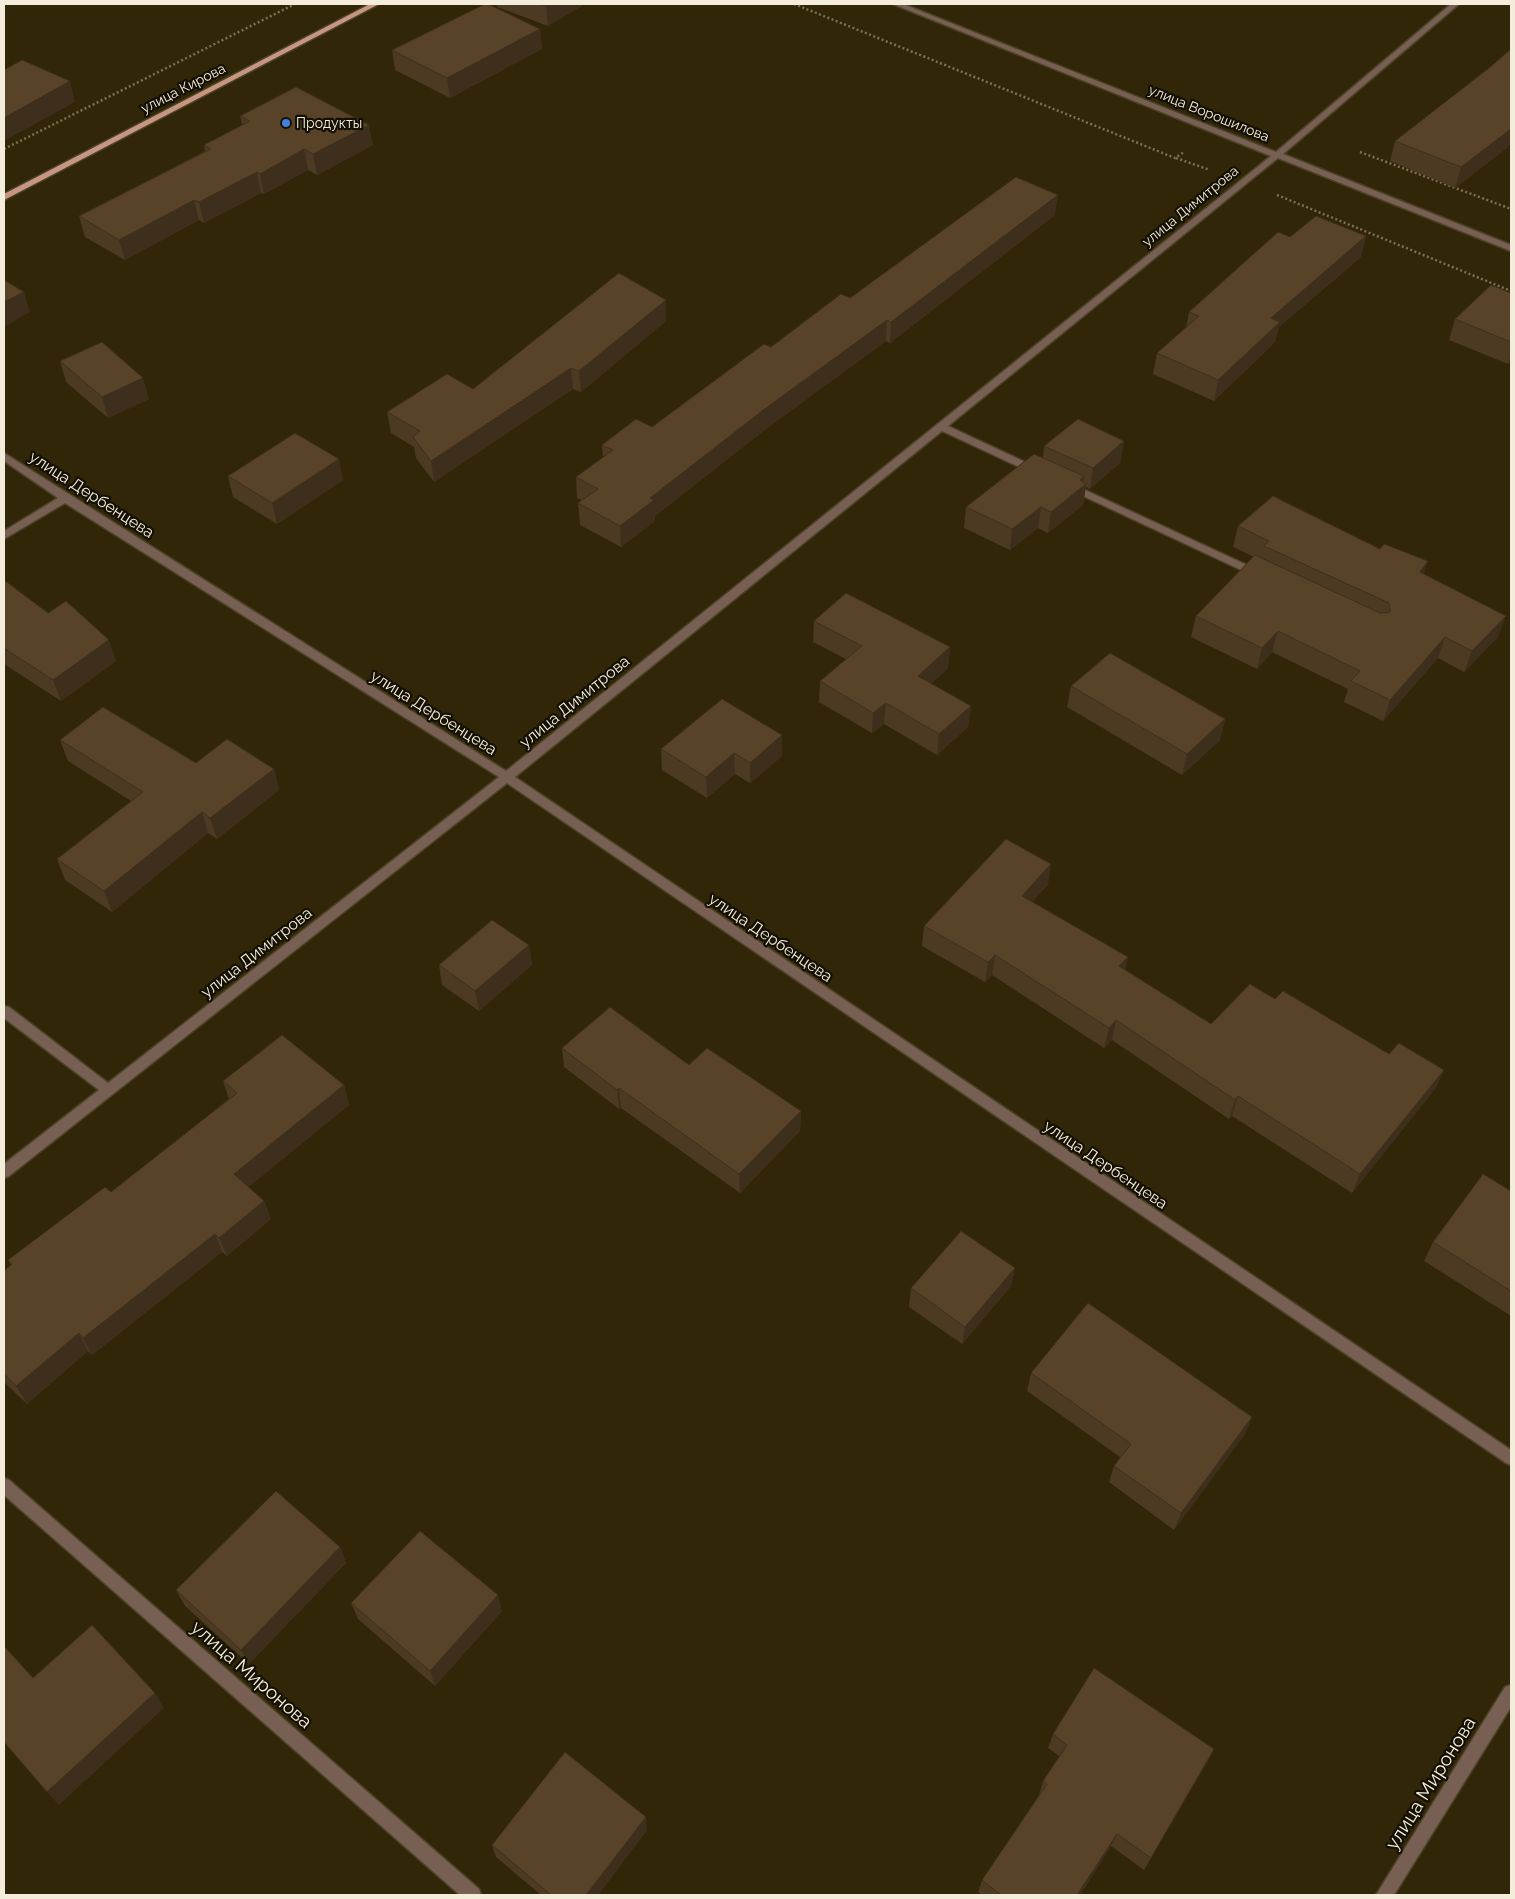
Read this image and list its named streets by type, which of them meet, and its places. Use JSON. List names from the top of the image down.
{
  "streets": {
    "main road": ["улица Кирова"],
    "street": [
      "улица Ворошилова",
      "улица Димитрова",
      "улица Дербенцева",
      "улица Миронова"
    ]
  },
  "crossings": [
    ["улица Ворошилова", "улица Димитрова"],
    ["улица Димитрова", "улица Дербенцева"]
  ],
  "places": ["Продукты"]
}
